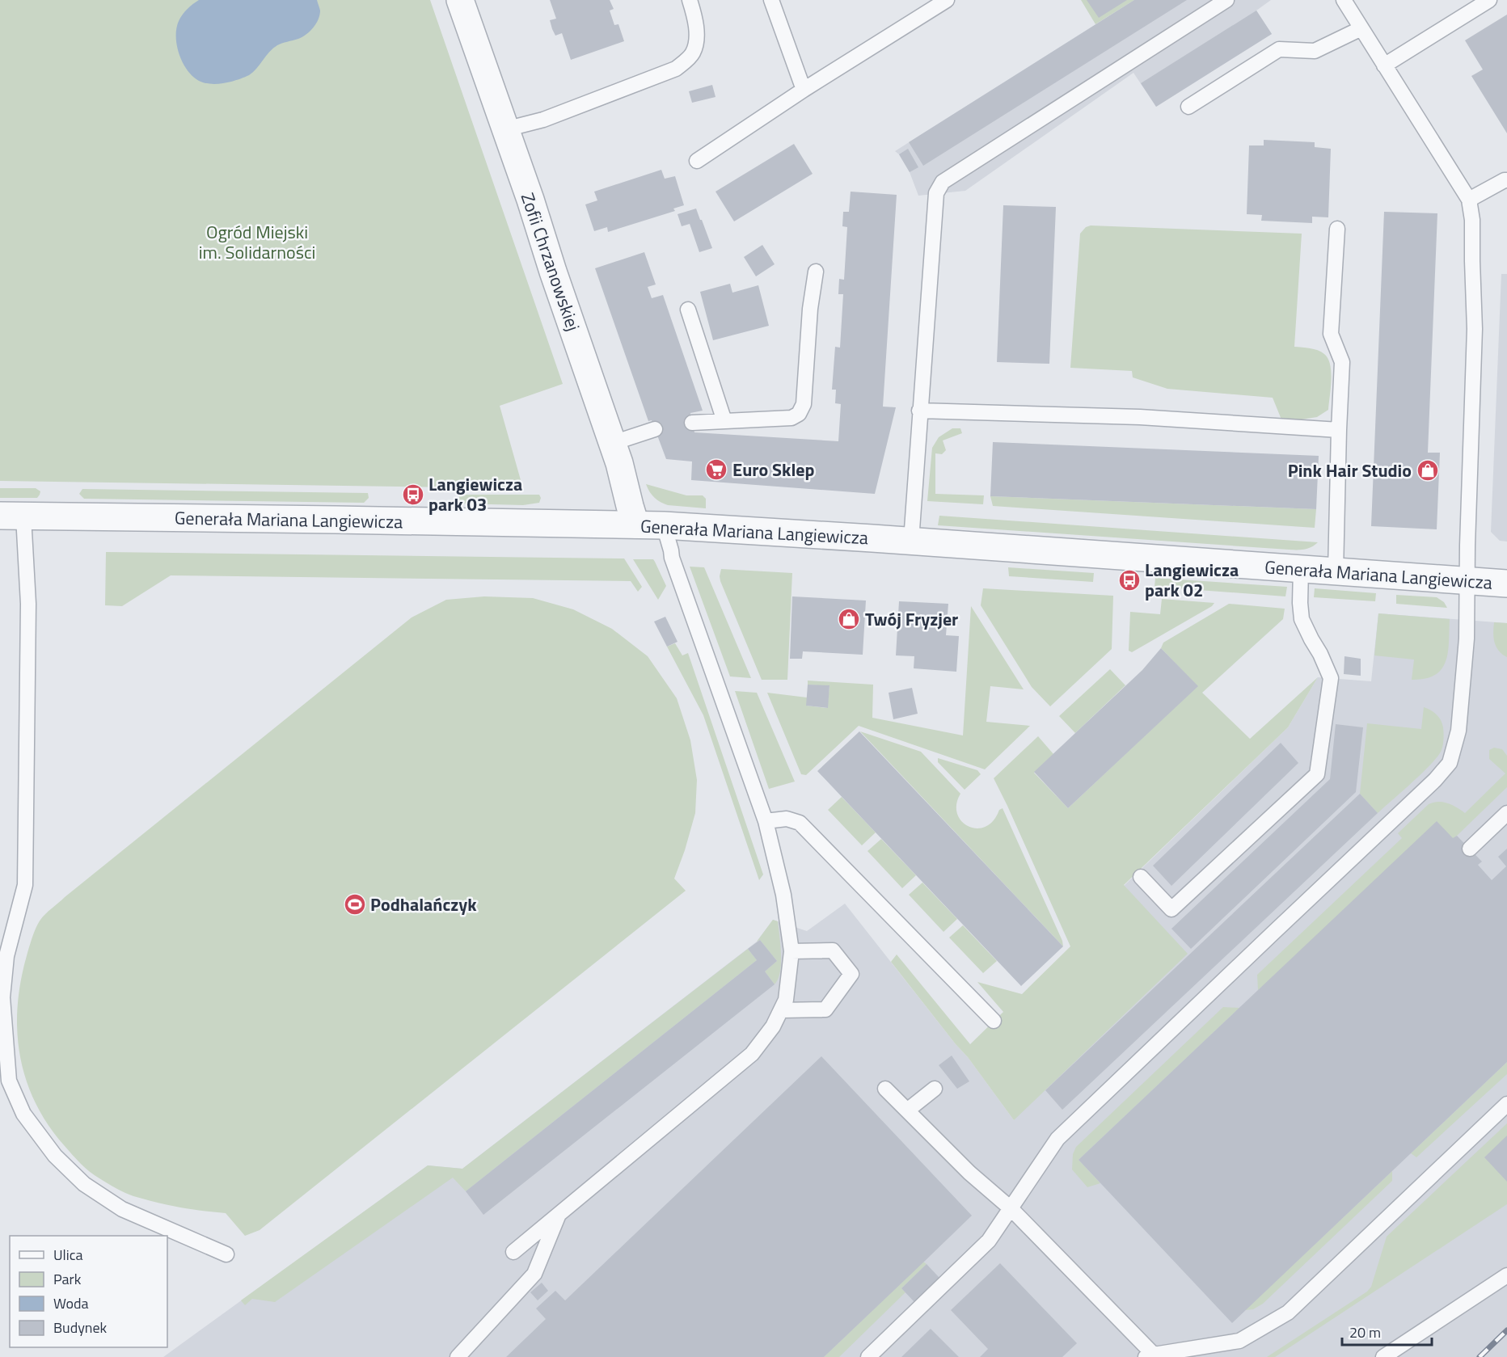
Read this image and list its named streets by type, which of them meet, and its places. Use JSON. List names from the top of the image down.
{
  "streets": {
    "street": ["Zofii Chrzanowskiej", "Generała Mariana Langiewicza"]
  },
  "crossings": [
    ["Zofii Chrzanowskiej", "Generała Mariana Langiewicza"]
  ],
  "parks": ["Ogród Miejski im. Solidarności"],
  "places": {
    "supermarket": ["Euro Sklep"],
    "shop": ["Pink Hair Studio", "Twój Fryzjer"],
    "bus stop": ["Langiewicza park 03", "Langiewicza park 02"],
    "sports": ["Podhalańczyk"]
  },
  "legend": [
    "Ulica",
    "Park",
    "Woda",
    "Budynek"
  ],
  "scale_bar": "20 m"
}
